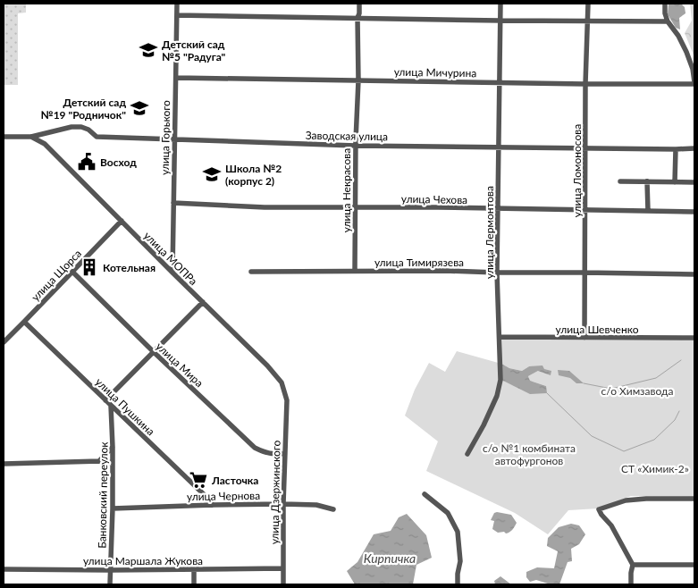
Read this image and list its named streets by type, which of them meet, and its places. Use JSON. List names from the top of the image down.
{
  "streets": {
    "street": [
      "улица Мичурина",
      "Заводская улица",
      "улица Горького",
      "улица Ломоносова",
      "улица Некрасова",
      "улица Чехова",
      "улица Лермонтова",
      "улица МОПРа",
      "улица Тимирязева",
      "улица Щорса",
      "улица Шевченко",
      "улица Мира",
      "улица Пушкина",
      "улица Дзержинского",
      "Банковский переулок",
      "улица Чернова",
      "улица Маршала Жукова"
    ]
  },
  "crossings": [
    ["улица Мичурина", "улица Горького"],
    ["улица Мичурина", "улица Ломоносова"],
    ["улица Мичурина", "улица Некрасова"],
    ["улица Мичурина", "улица Лермонтова"],
    ["Заводская улица", "улица Горького"],
    ["Заводская улица", "улица Ломоносова"],
    ["Заводская улица", "улица Некрасова"],
    ["Заводская улица", "улица Лермонтова"],
    ["Заводская улица", "улица МОПРа"],
    ["улица Горького", "улица Чехова"],
    ["улица Горького", "улица МОПРа"],
    ["улица Ломоносова", "улица Чехова"],
    ["улица Ломоносова", "улица Тимирязева"],
    ["улица Ломоносова", "улица Шевченко"],
    ["улица Некрасова", "улица Чехова"],
    ["улица Некрасова", "улица Тимирязева"],
    ["улица Чехова", "улица Лермонтова"],
    ["улица Лермонтова", "улица Тимирязева"],
    ["улица Лермонтова", "улица Шевченко"],
    ["улица МОПРа", "улица Щорса"],
    ["улица МОПРа", "улица Дзержинского"],
    ["улица Щорса", "улица Мира"],
    ["улица Щорса", "улица Пушкина"],
    ["улица Мира", "улица Дзержинского"],
    ["улица Пушкина", "Банковский переулок"],
    ["улица Пушкина", "улица Чернова"],
    ["улица Дзержинского", "улица Чернова"],
    ["улица Дзержинского", "улица Маршала Жукова"],
    ["Банковский переулок", "улица Чернова"],
    ["Банковский переулок", "улица Маршала Жукова"]
  ],
  "water": ["Кирпичка"],
  "parks": ["с/о Химзавода", "с/о №1 комбината автофургонов", "СТ «Химик-2»"],
  "places": {
    "school or university": ["Детский сад №5 \"Радуга\"", "Детский сад №19 \"Родничок\"", "Школа №2 (корпус 2)"],
    "public building": ["Восход"],
    "building": ["Котельная"],
    "supermarket": ["Ласточка"]
  }
}
